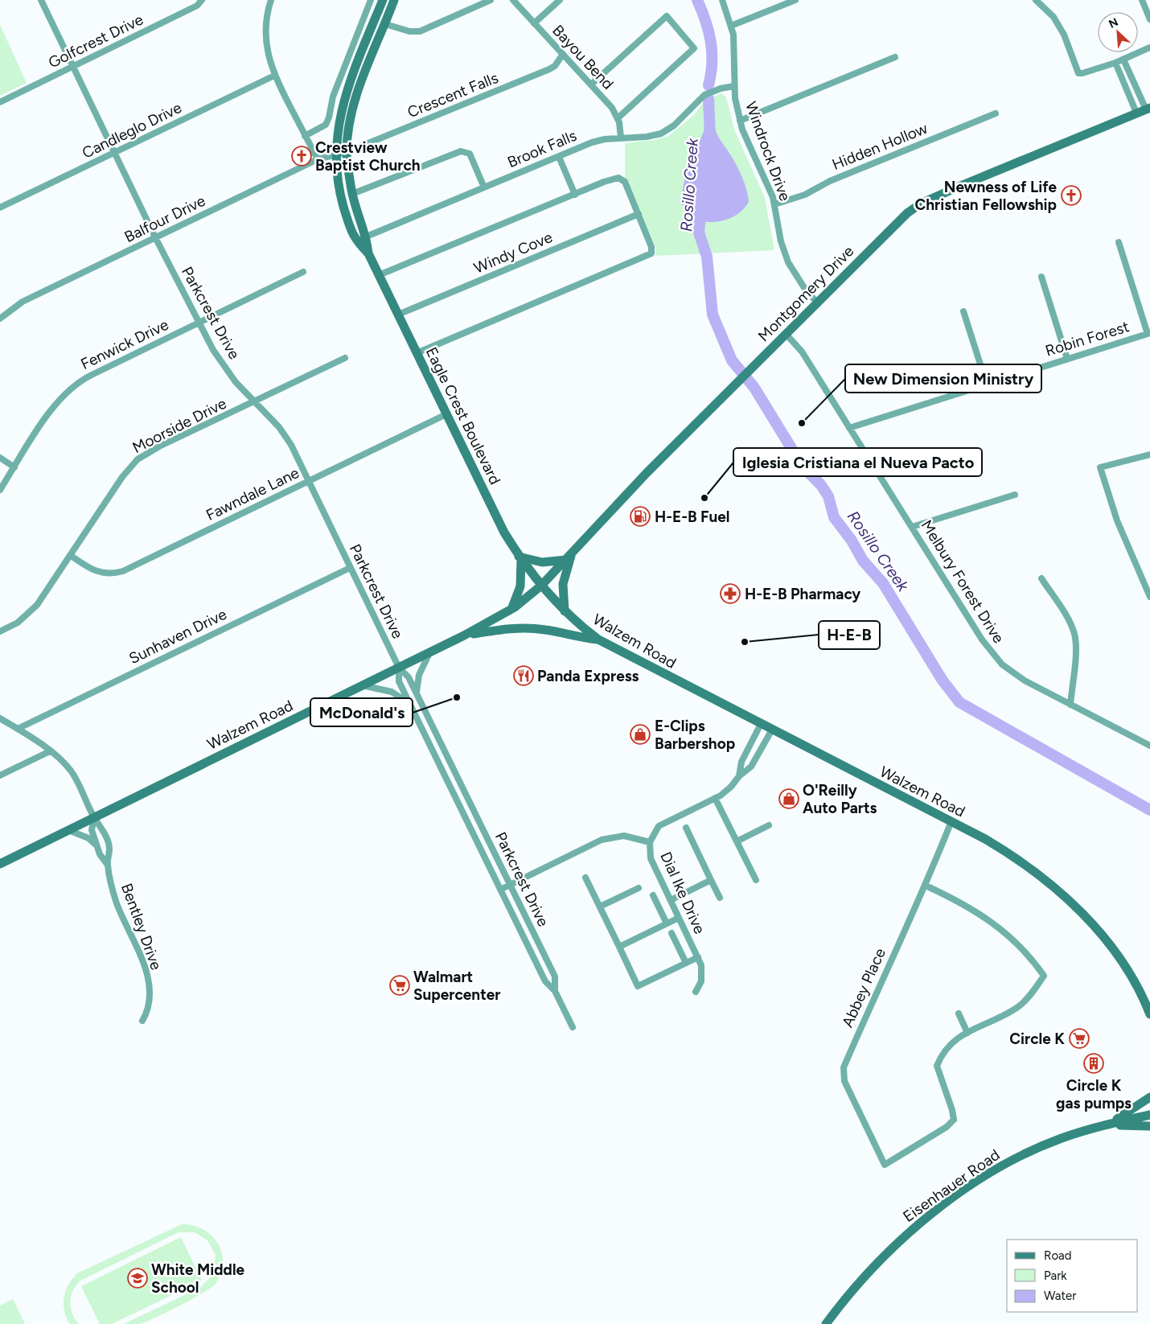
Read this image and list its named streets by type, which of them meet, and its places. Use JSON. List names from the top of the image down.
{
  "streets": {
    "main road": [
      "Montgomery Drive",
      "Eagle Crest Boulevard",
      "Walzem Road",
      "Eisenhauer Road"
    ],
    "street": [
      "Golfcrest Drive",
      "Bayou Bend",
      "Crescent Falls",
      "Candleglo Drive",
      "Hidden Hollow",
      "Brook Falls",
      "Windrock Drive",
      "Balfour Drive",
      "Windy Cove",
      "Parkcrest Drive",
      "Robin Forest",
      "Fenwick Drive",
      "Moorside Drive",
      "Fawndale Lane",
      "Melbury Forest Drive",
      "Sunhaven Drive",
      "Dial Ike Drive",
      "Bentley Drive",
      "Abbey Place"
    ]
  },
  "crossings": [
    ["Golfcrest Drive", "Parkcrest Drive"],
    ["Bayou Bend", "Crescent Falls"],
    ["Bayou Bend", "Brook Falls"],
    ["Crescent Falls", "Balfour Drive"],
    ["Crescent Falls", "Eagle Crest Boulevard"],
    ["Candleglo Drive", "Parkcrest Drive"],
    ["Hidden Hollow", "Windrock Drive"],
    ["Brook Falls", "Windrock Drive"],
    ["Brook Falls", "Eagle Crest Boulevard"],
    ["Windrock Drive", "Montgomery Drive"],
    ["Balfour Drive", "Parkcrest Drive"],
    ["Balfour Drive", "Eagle Crest Boulevard"],
    ["Windy Cove", "Eagle Crest Boulevard"],
    ["Montgomery Drive", "Eagle Crest Boulevard"],
    ["Montgomery Drive", "Melbury Forest Drive"],
    ["Montgomery Drive", "Walzem Road"],
    ["Parkcrest Drive", "Fenwick Drive"],
    ["Parkcrest Drive", "Moorside Drive"],
    ["Parkcrest Drive", "Fawndale Lane"],
    ["Parkcrest Drive", "Sunhaven Drive"],
    ["Parkcrest Drive", "Walzem Road"],
    ["Robin Forest", "Melbury Forest Drive"],
    ["Eagle Crest Boulevard", "Fawndale Lane"],
    ["Eagle Crest Boulevard", "Walzem Road"],
    ["Moorside Drive", "Fawndale Lane"],
    ["Walzem Road", "Dial Ike Drive"],
    ["Walzem Road", "Bentley Drive"],
    ["Walzem Road", "Abbey Place"]
  ],
  "water": ["Rosillo Creek"],
  "places": {
    "church": ["Crestview Baptist Church", "Newness of Life Christian Fellowship"],
    "other": [
      "New Dimension Ministry",
      "Iglesia Cristiana el Nueva Pacto",
      "H-E-B",
      "McDonald's"
    ],
    "fuel station": ["H-E-B Fuel"],
    "pharmacy": ["H-E-B Pharmacy"],
    "restaurant": ["Panda Express"],
    "shop": ["E-Clips Barbershop", "O'Reilly Auto Parts"],
    "supermarket": ["Walmart Supercenter", "Circle K"],
    "building": ["Circle K gas pumps"],
    "school or university": ["White Middle School"]
  },
  "legend": ["Road", "Park", "Water"],
  "north": "top left"
}
